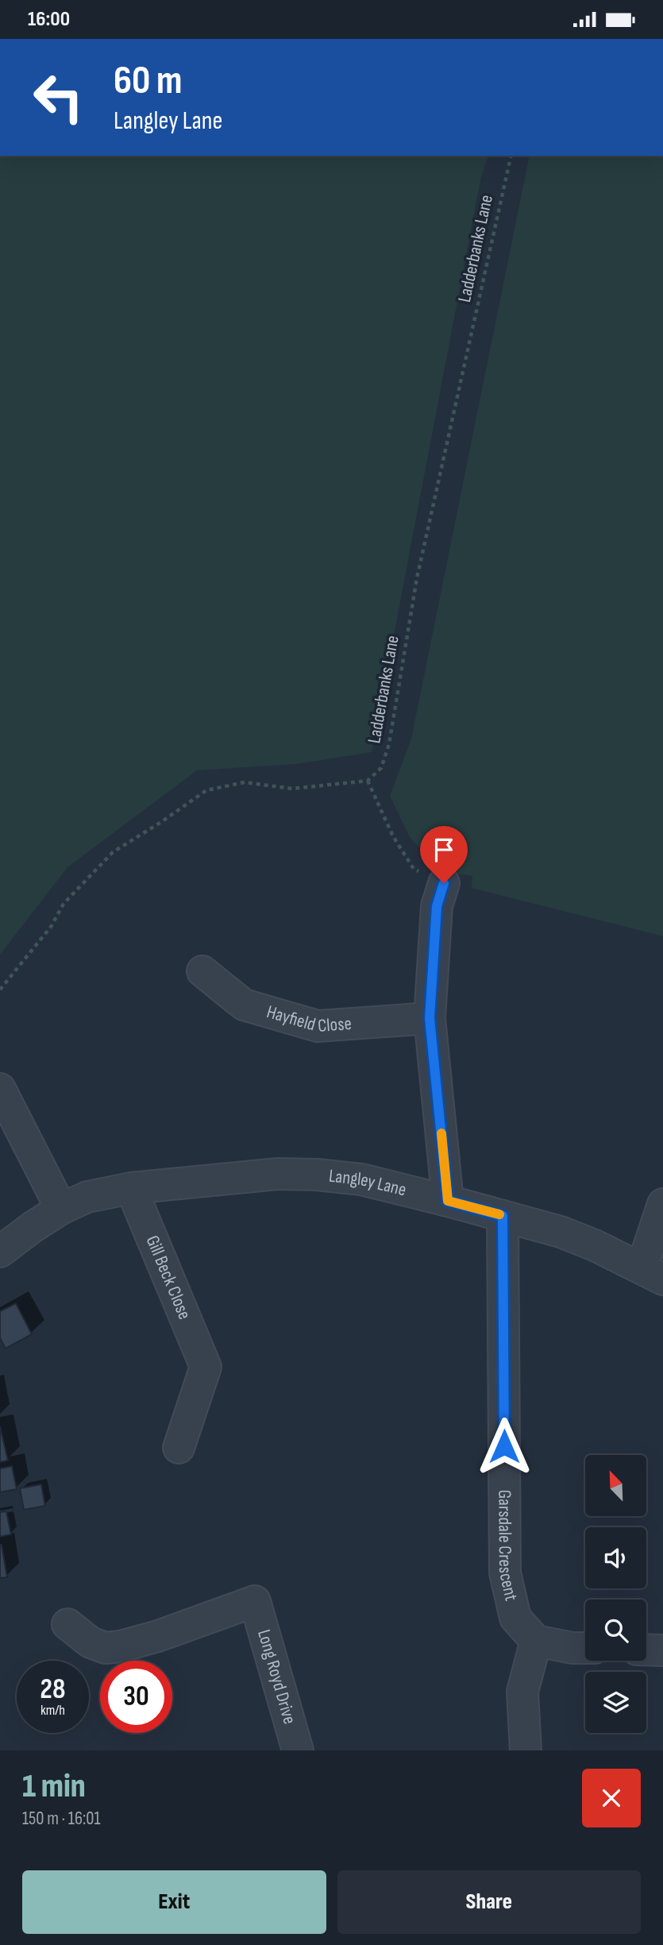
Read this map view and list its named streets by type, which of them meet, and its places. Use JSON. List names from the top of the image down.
{
  "streets": {
    "street": [
      "Hayfield Close",
      "Langley Lane",
      "Gill Beck Close",
      "Garsdale Crescent",
      "Long Royd Drive"
    ],
    "path": ["Ladderbanks Lane"]
  },
  "crossings": [
    ["Langley Lane", "Gill Beck Close"],
    ["Langley Lane", "Garsdale Crescent"]
  ],
  "north": "top left",
  "page": {
    "status": "16:00",
    "turn": ["60 m", "Langley Lane"],
    "speed": "28 km/h",
    "limit": "30",
    "heading": ["1 min", "150 m · 16:01"],
    "buttons": ["Exit", "Share"]
  }
}
